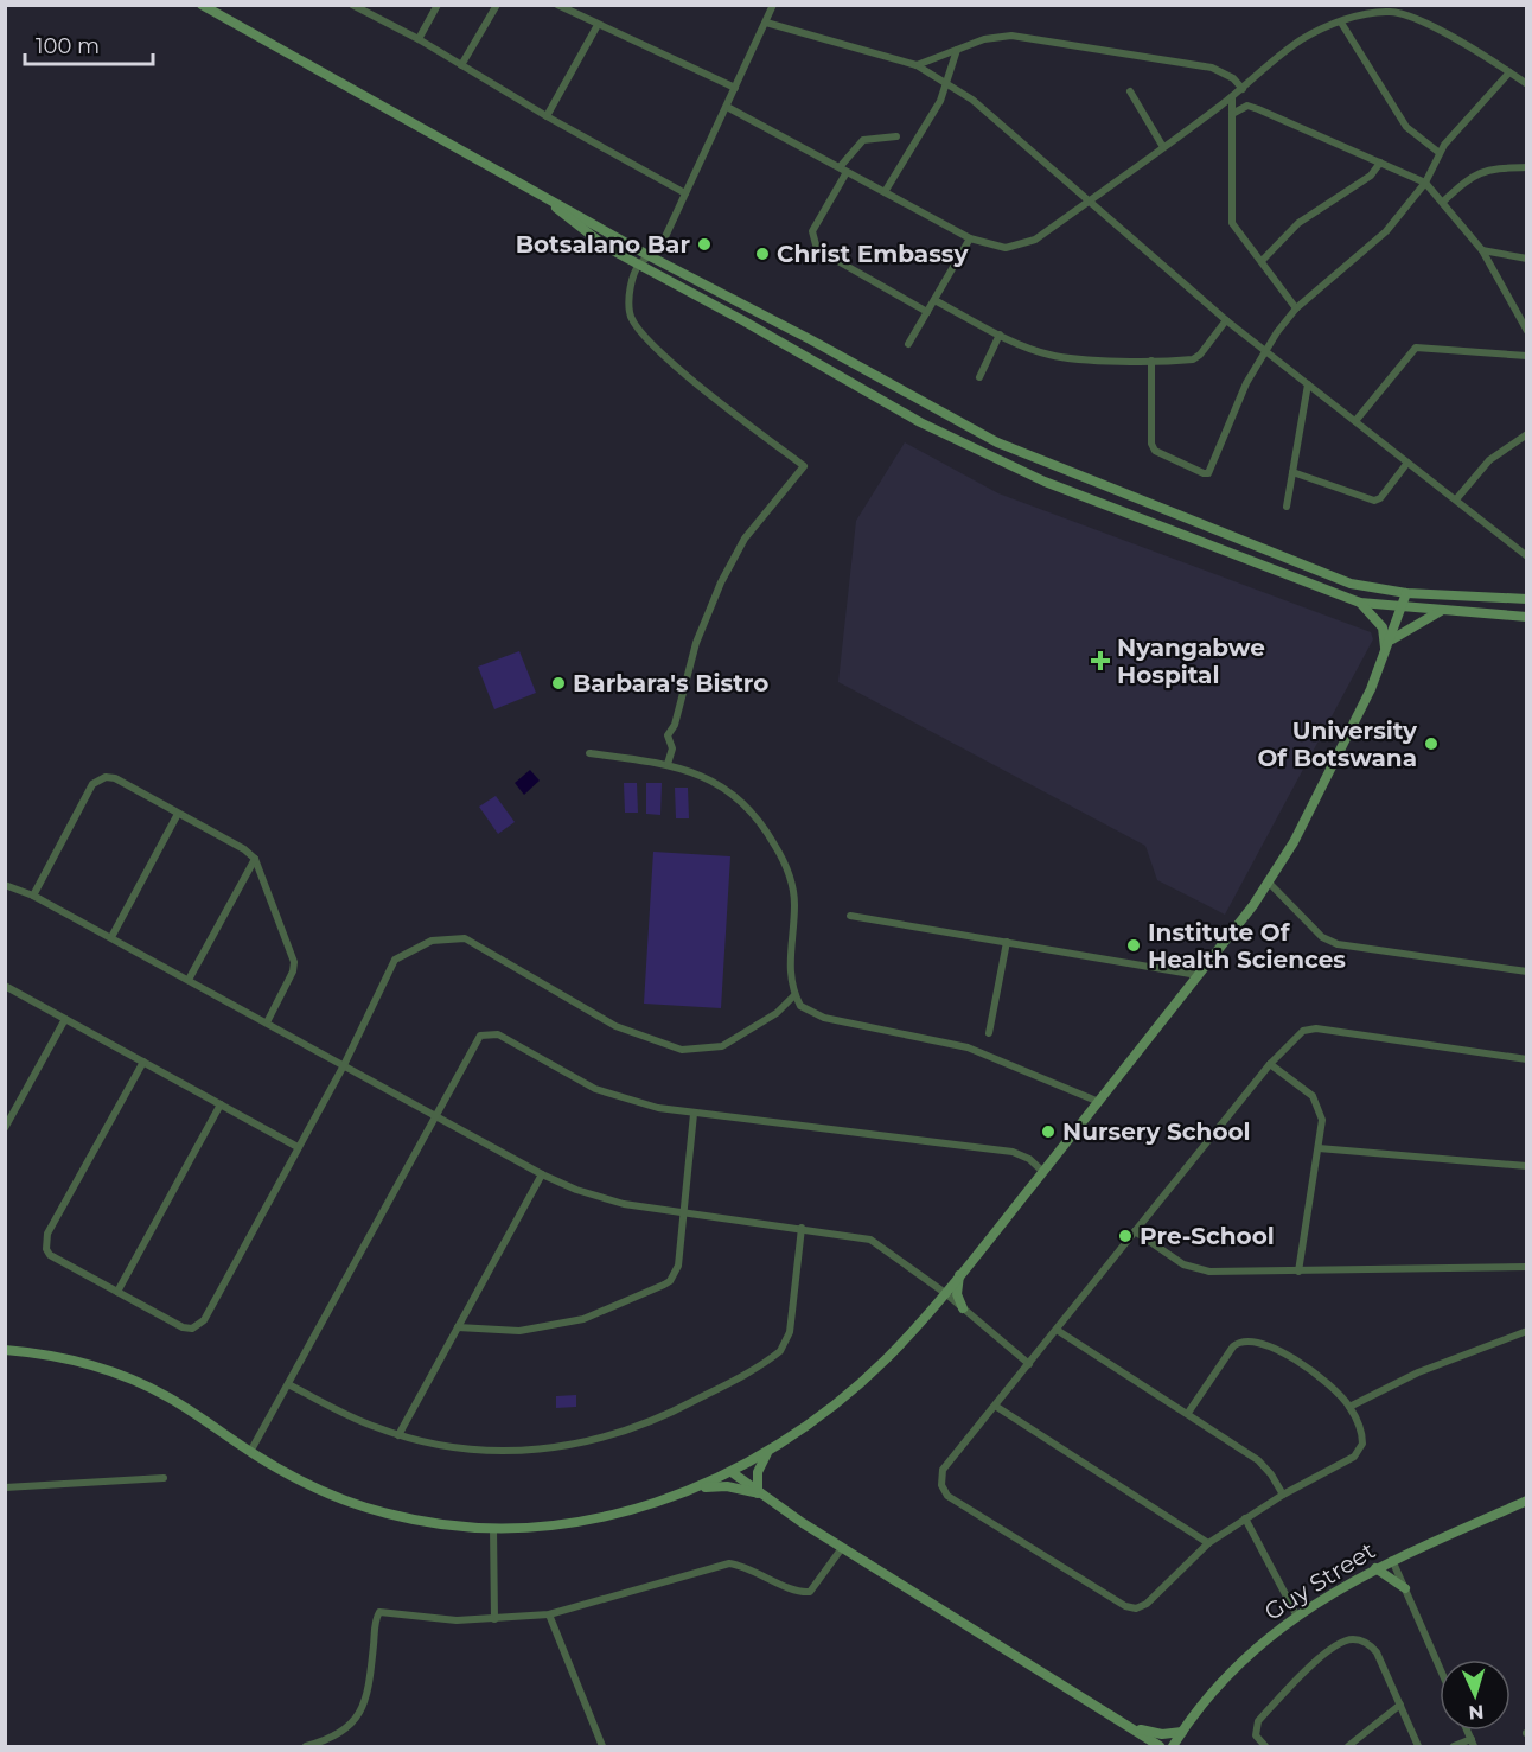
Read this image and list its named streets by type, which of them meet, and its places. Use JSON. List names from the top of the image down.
{
  "streets": {
    "street": ["Guy Street"]
  },
  "places": {
    "other": [
      "Botsalano Bar",
      "Christ Embassy",
      "Barbara's Bistro",
      "University Of Botswana",
      "Institute Of Health Sciences",
      "Nursery School",
      "Pre-School"
    ],
    "health": ["Nyangabwe Hospital"]
  },
  "scale_bar": "100 m",
  "north": "bottom"
}
